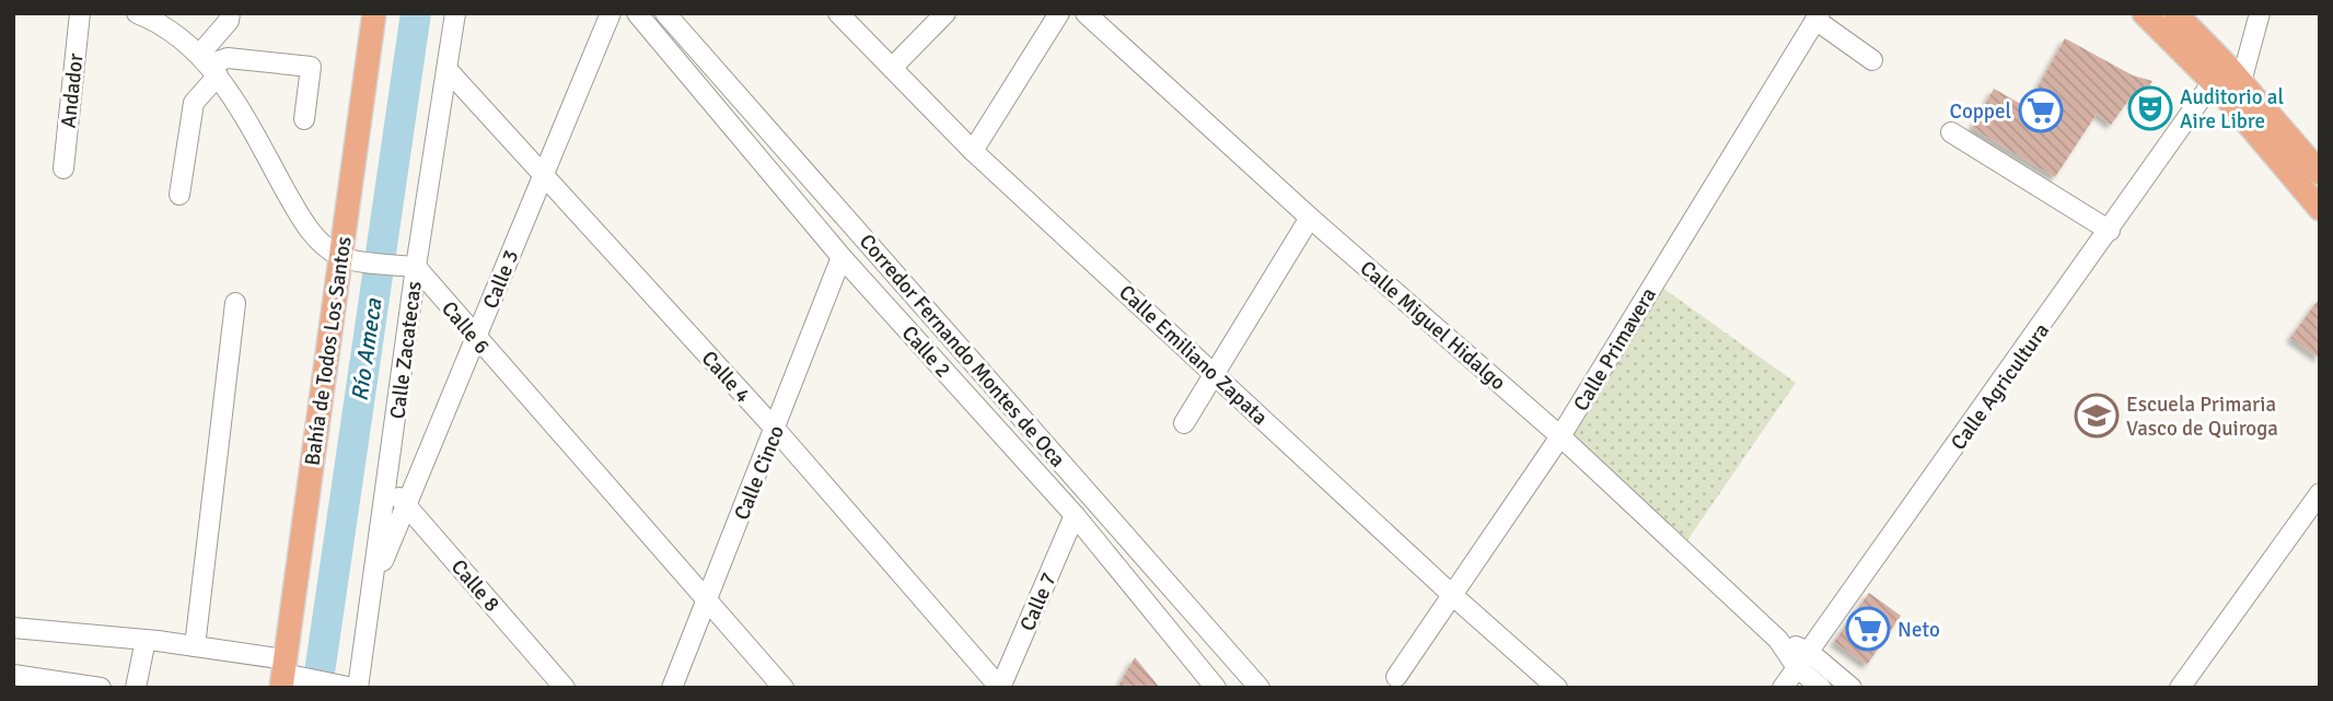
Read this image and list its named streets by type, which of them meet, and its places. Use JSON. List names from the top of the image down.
{
  "streets": {
    "main road": ["Bahía de Todos Los Santos"],
    "street": [
      "Andador",
      "Calle 3",
      "Calle Miguel Hidalgo",
      "Calle 6",
      "Calle Primavera",
      "Calle Zacatecas",
      "Corredor Fernando Montes de Oca",
      "Calle 2",
      "Calle Emiliano Zapata",
      "Calle 4",
      "Calle Agricultura",
      "Calle Cinco",
      "Calle 8",
      "Calle 7"
    ]
  },
  "crossings": [
    ["Calle 3", "Calle 6"],
    ["Calle 3", "Calle Zacatecas"],
    ["Calle 3", "Calle 4"],
    ["Calle 3", "Calle 8"],
    ["Calle Miguel Hidalgo", "Calle Primavera"],
    ["Calle Miguel Hidalgo", "Calle Agricultura"],
    ["Calle 6", "Calle Zacatecas"],
    ["Calle 6", "Calle Cinco"],
    ["Calle Primavera", "Calle Emiliano Zapata"],
    ["Calle Zacatecas", "Calle 4"],
    ["Calle Zacatecas", "Calle 8"],
    ["Calle 2", "Calle Cinco"],
    ["Calle 2", "Calle 7"],
    ["Calle 4", "Calle Cinco"],
    ["Calle 4", "Calle 7"]
  ],
  "water": ["Río Ameca"],
  "places": {
    "theatre": ["Auditorio al Aire Libre"],
    "supermarket": ["Coppel", "Neto"],
    "school or university": ["Escuela Primaria Vasco de Quiroga"]
  }
}
